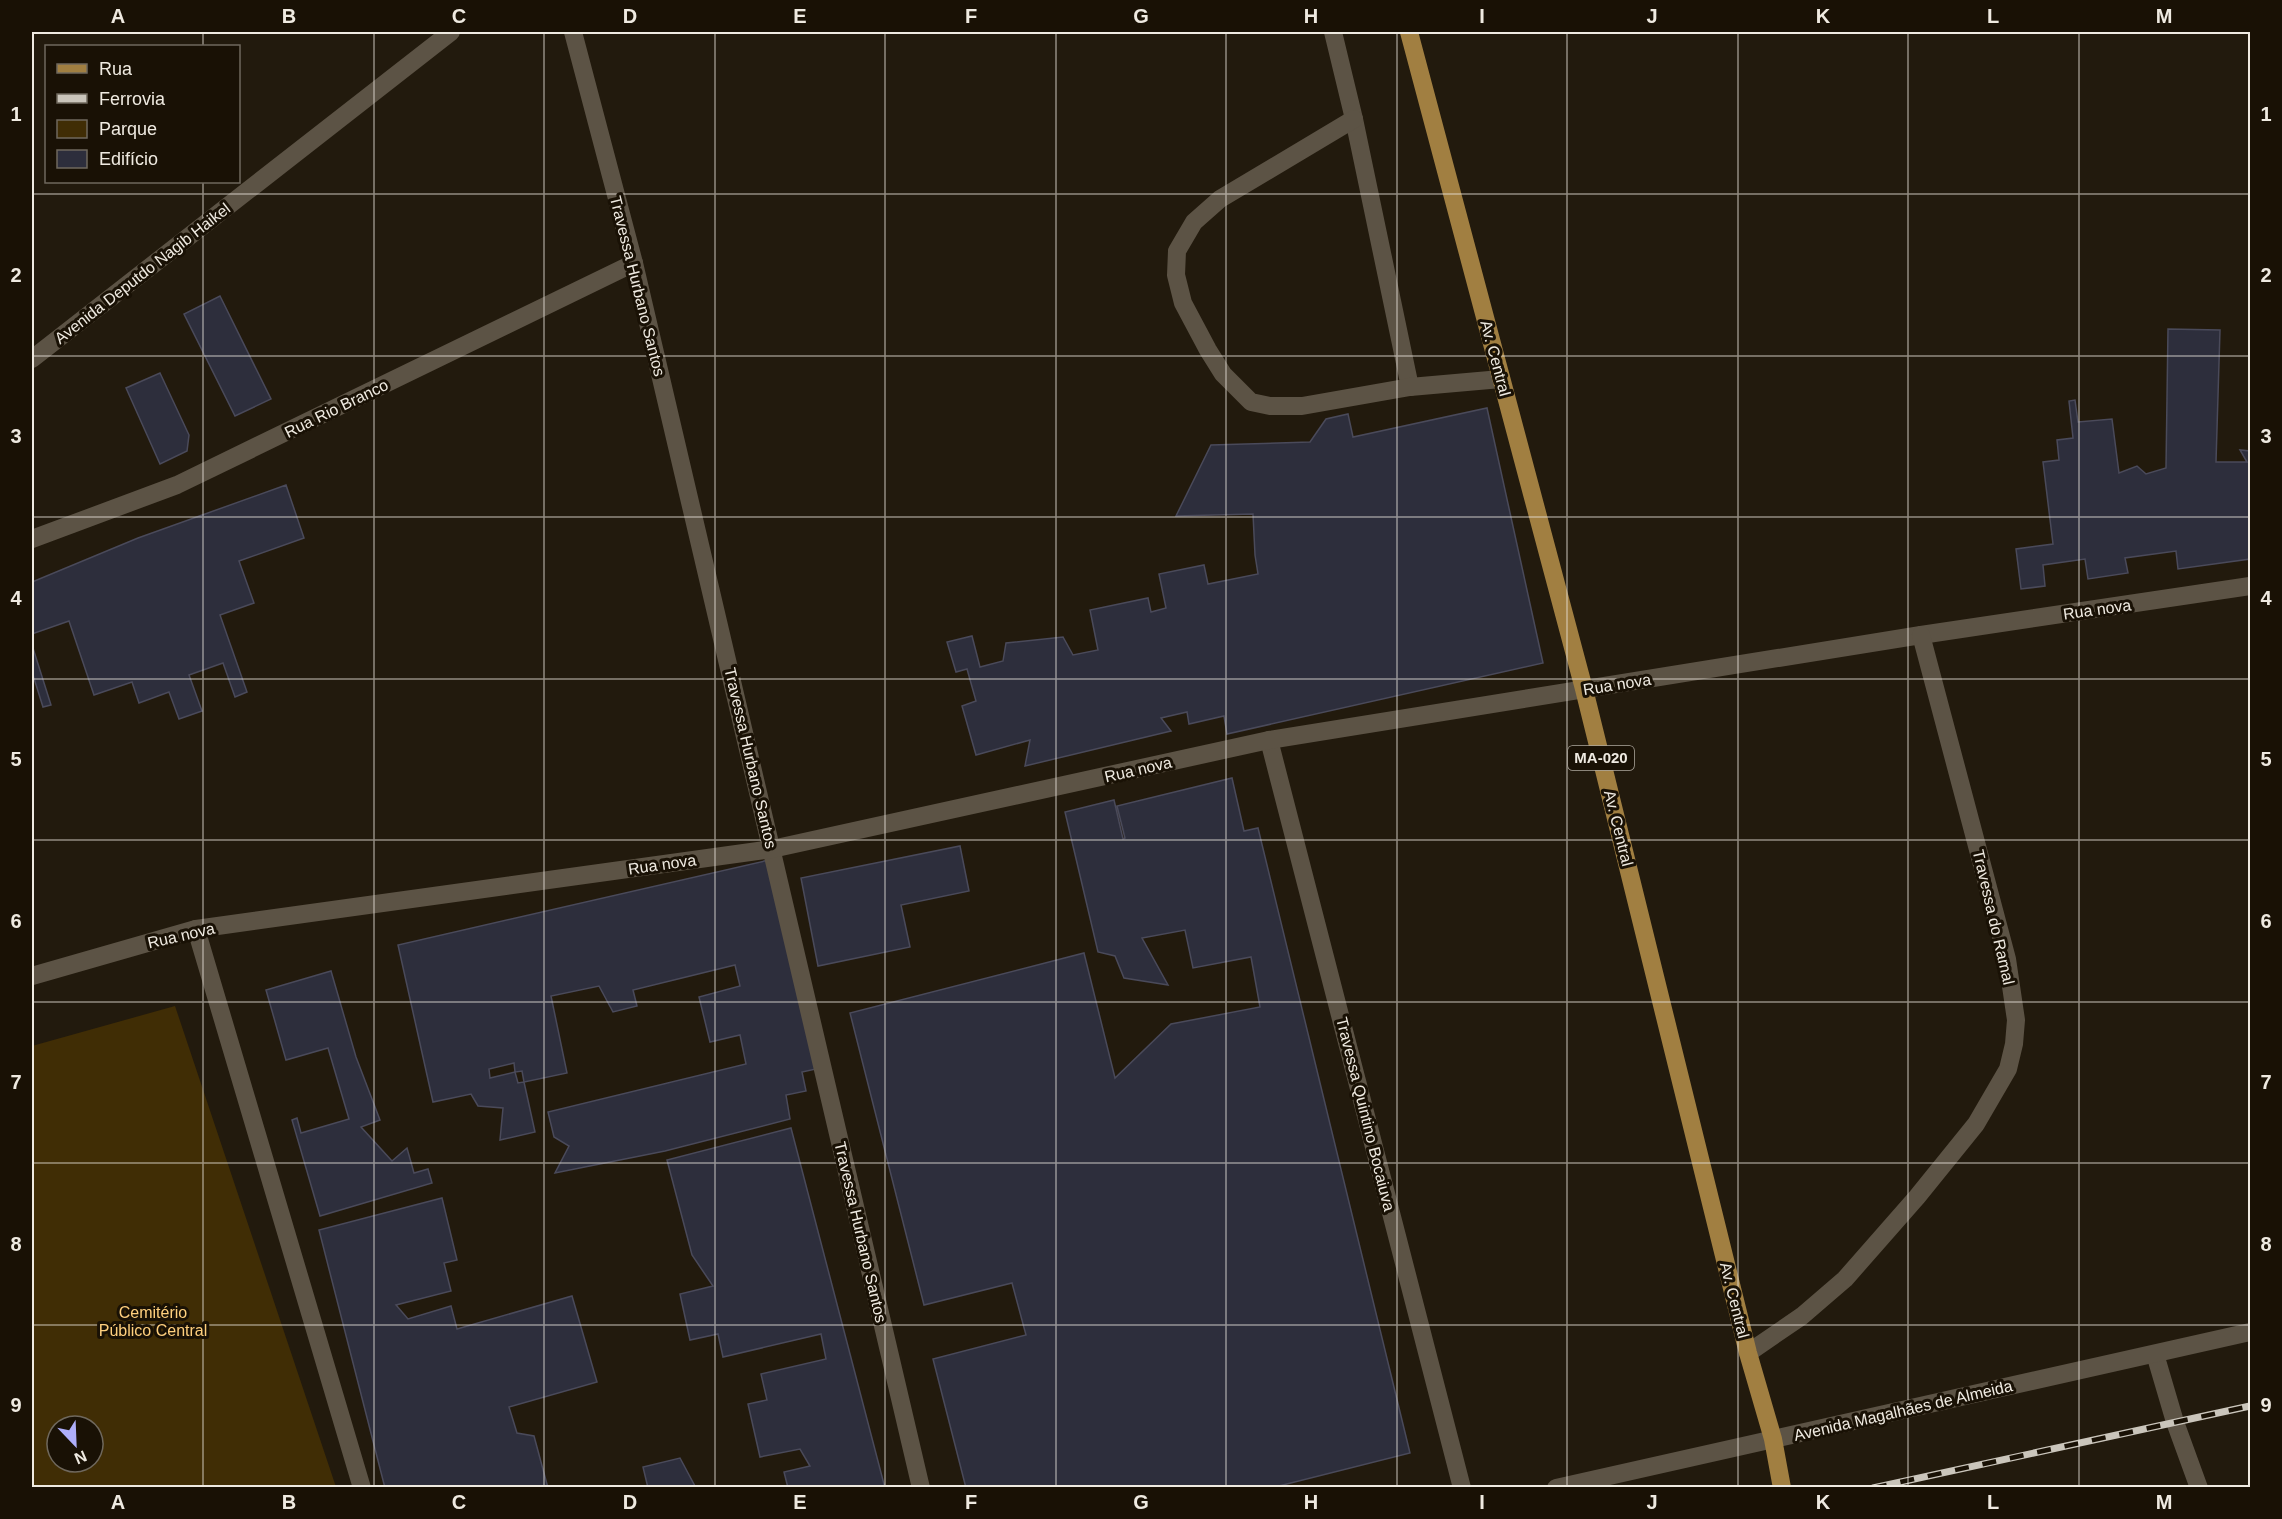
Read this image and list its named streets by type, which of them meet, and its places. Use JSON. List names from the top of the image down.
{
  "streets": {
    "main road": ["Av. Central", "MA-020"],
    "street": [
      "Avenida Deputdo Nagib Haikel",
      "Travessa Hurbano Santos",
      "Rua Rio Branco",
      "Rua nova",
      "Travessa do Ramal",
      "Travessa Quintino Bocaiuva",
      "Avenida Magalhães de Almeida"
    ]
  },
  "crossings": [
    ["Travessa Hurbano Santos", "Rua Rio Branco"],
    ["Travessa Hurbano Santos", "Rua nova"],
    ["Av. Central", "Rua nova"],
    ["Av. Central", "Travessa do Ramal"],
    ["Av. Central", "Avenida Magalhães de Almeida"],
    ["Rua nova", "Travessa do Ramal"],
    ["Rua nova", "Travessa Quintino Bocaiuva"]
  ],
  "parks": ["Cemitério Público Central"],
  "legend": [
    "Rua",
    "Ferrovia",
    "Parque",
    "Edifício"
  ],
  "north": "bottom right",
  "grid": {
    "columns": [
      "A",
      "B",
      "C",
      "D",
      "E",
      "F",
      "G",
      "H",
      "I",
      "J",
      "K",
      "L",
      "M"
    ],
    "rows": [
      "1",
      "2",
      "3",
      "4",
      "5",
      "6",
      "7",
      "8",
      "9"
    ]
  }
}
